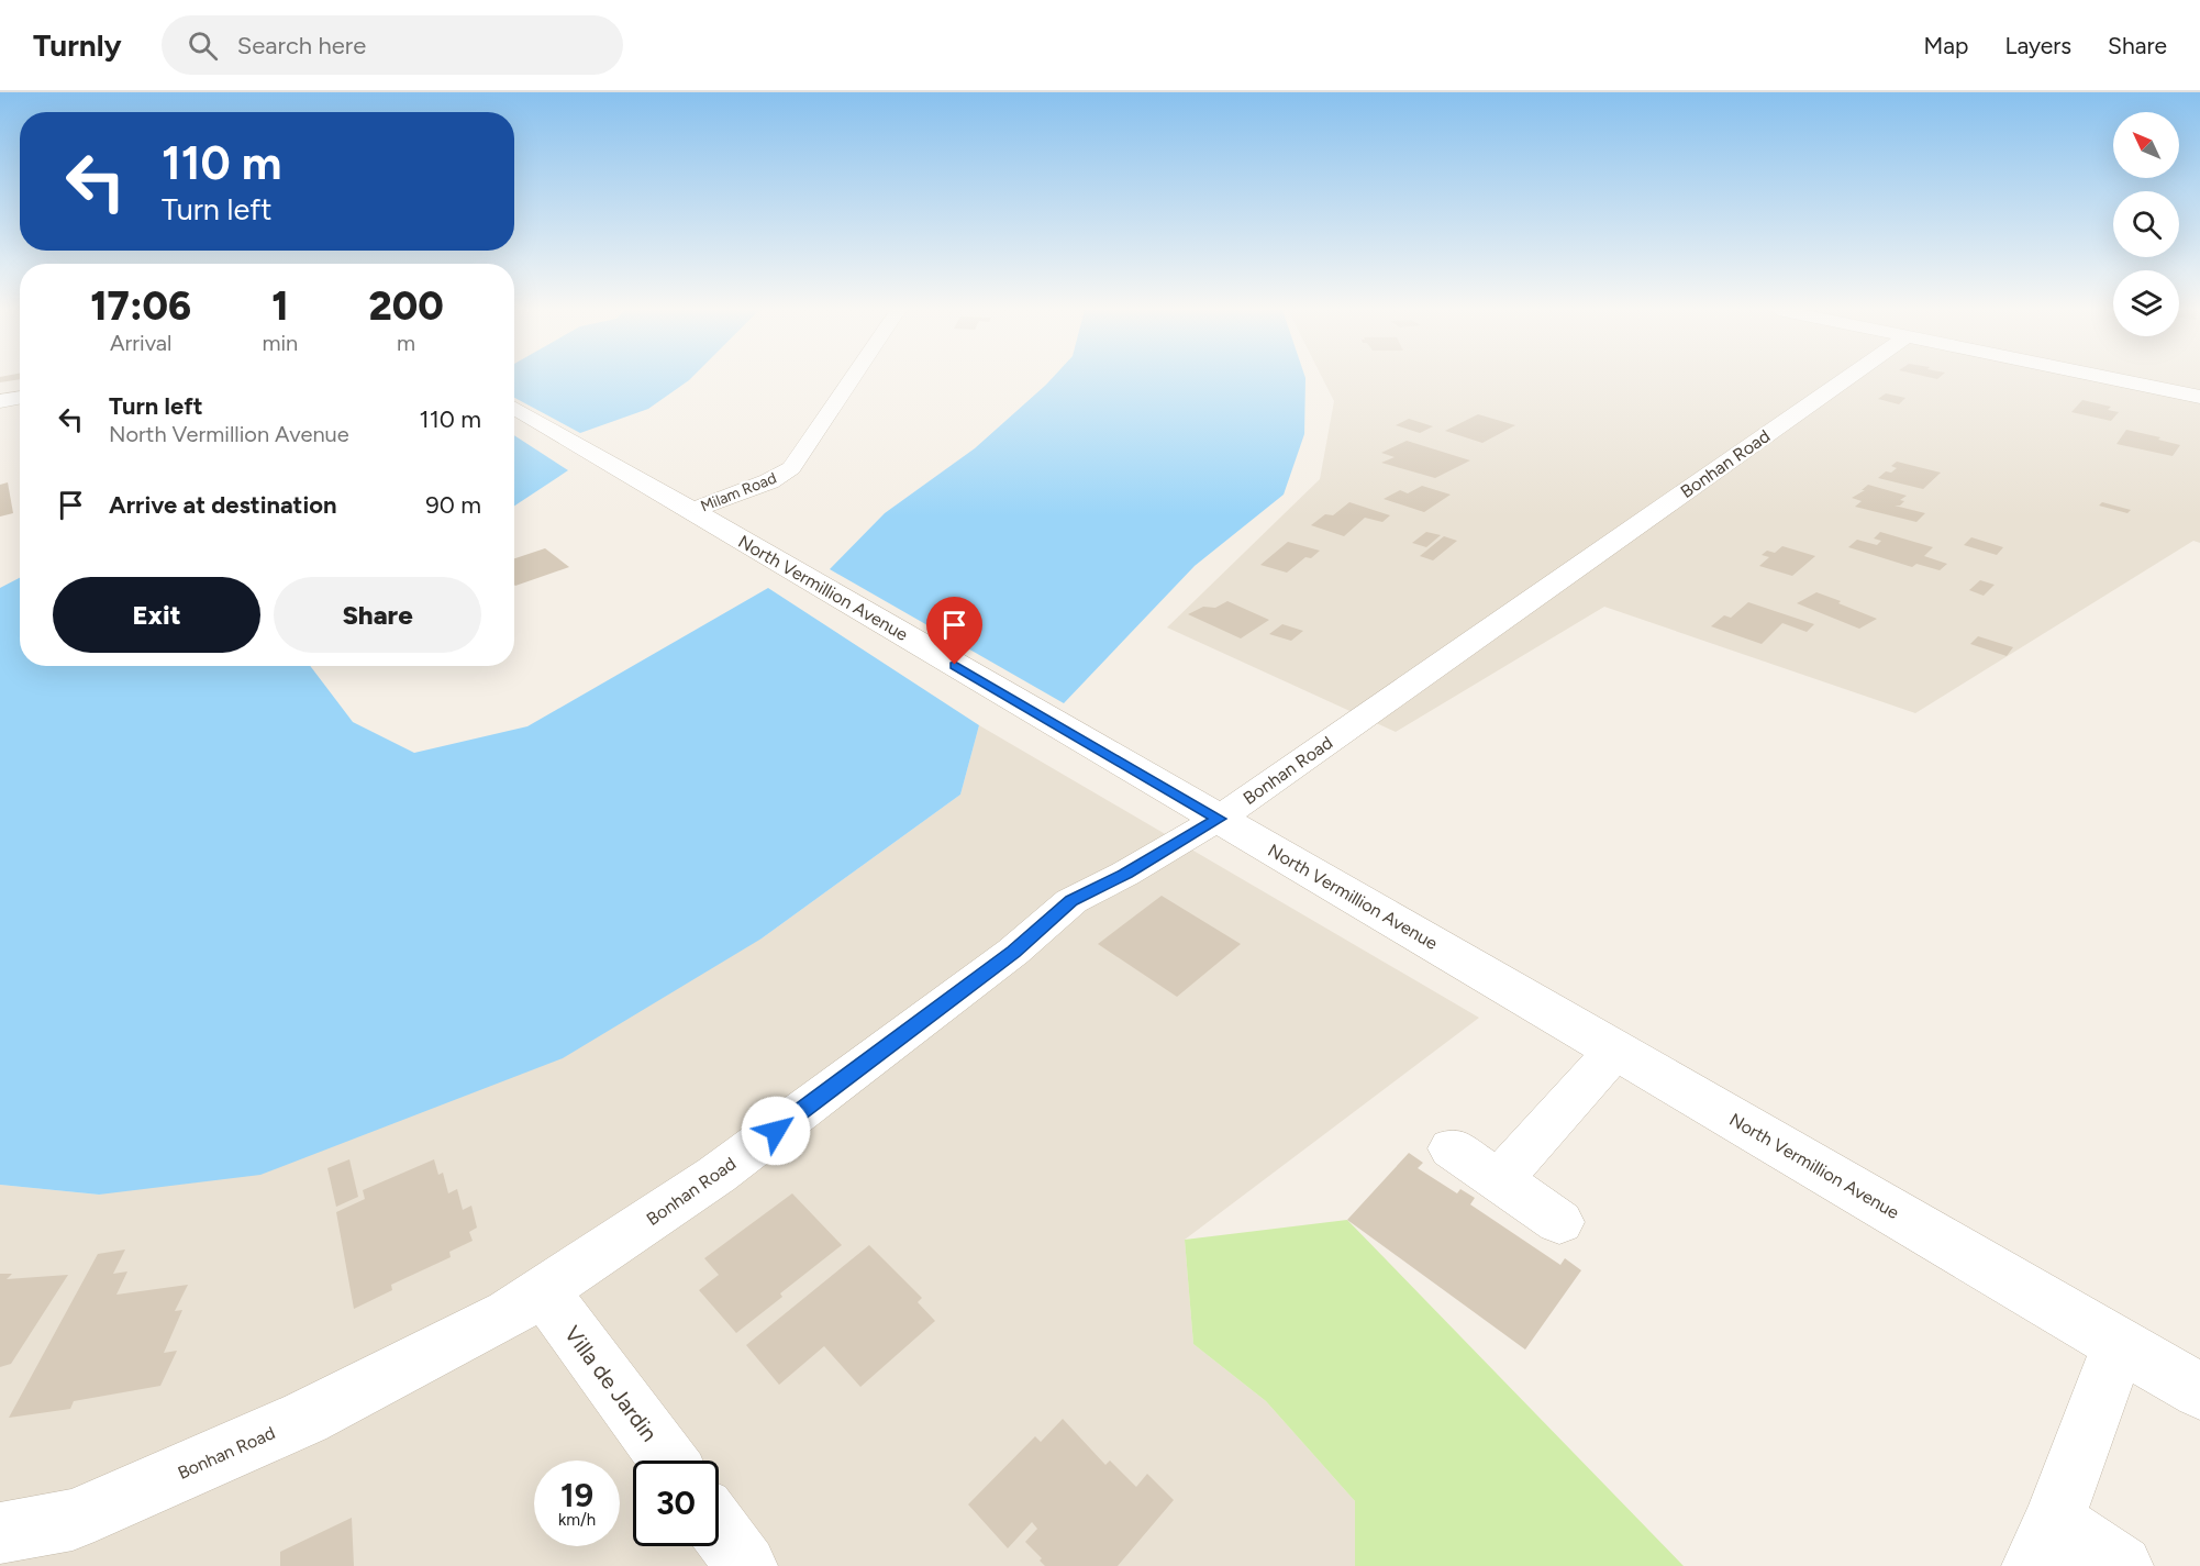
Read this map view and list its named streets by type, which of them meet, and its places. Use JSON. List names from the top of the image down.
{
  "streets": {
    "street": [
      "Bonhan Road",
      "Milam Road",
      "North Vermillion Avenue",
      "Villa de Jardin"
    ]
  },
  "crossings": [
    ["Bonhan Road", "North Vermillion Avenue"],
    ["Bonhan Road", "Villa de Jardin"],
    ["Milam Road", "North Vermillion Avenue"]
  ],
  "north": "top left",
  "page": {
    "header": "Turnly",
    "search": "Search here",
    "nav": ["Map", "Layers", "Share"],
    "turn": ["110 m", "Turn left"],
    "eta": [
      "17:06",
      "Arrival",
      "1",
      "min",
      "200",
      "m"
    ],
    "list": [
      {
        "name": "Turn left",
        "note": "North Vermillion Avenue",
        "value": "110 m"
      },
      {
        "name": "Arrive at destination",
        "value": "90 m"
      }
    ],
    "buttons": ["Exit", "Share"],
    "speed": "19 km/h",
    "limit": "30"
  }
}
